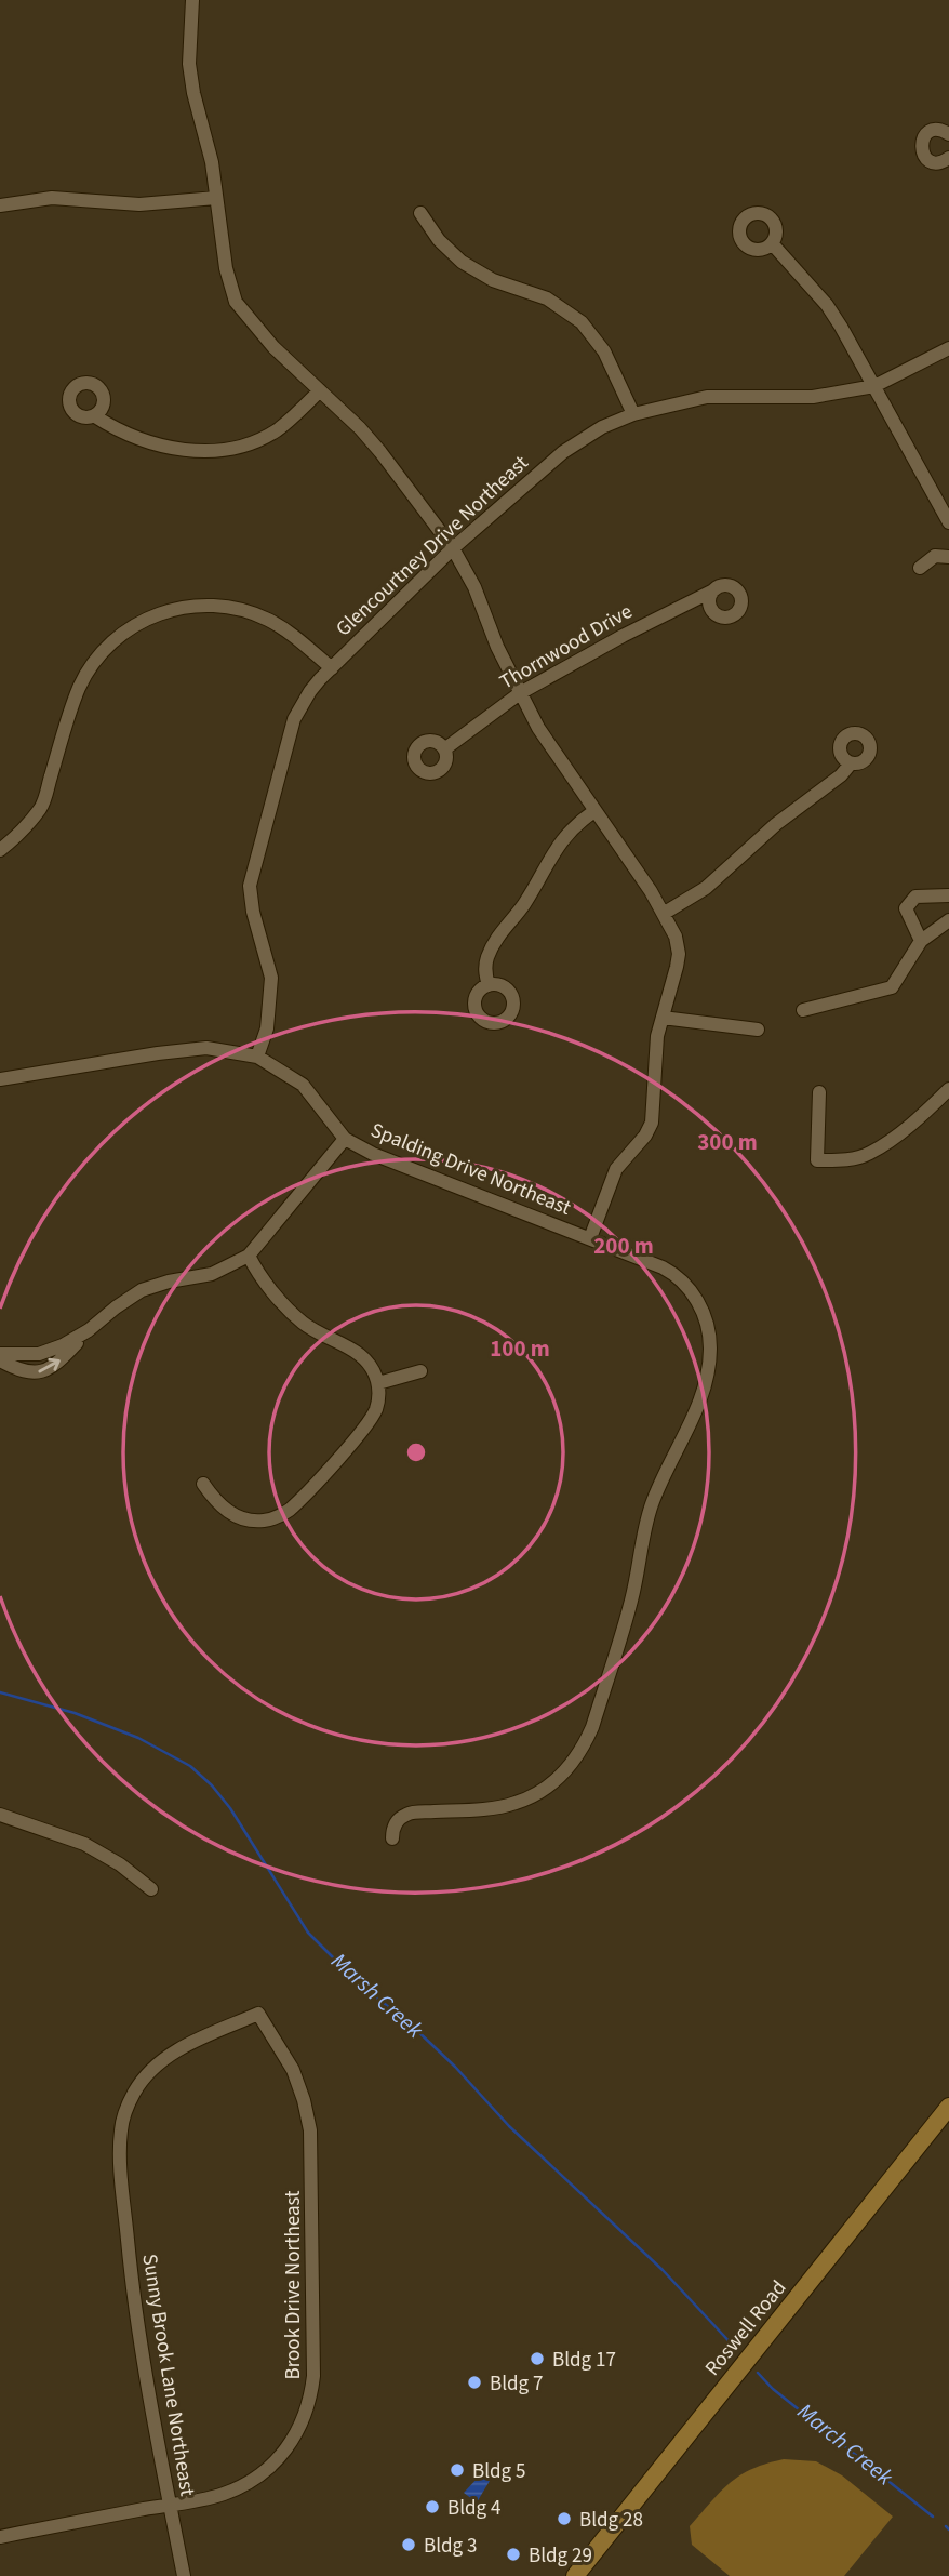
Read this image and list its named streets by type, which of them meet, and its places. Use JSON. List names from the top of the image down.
{
  "streets": {
    "main road": ["Roswell Road"],
    "street": [
      "Glencourtney Drive Northeast",
      "Thornwood Drive",
      "Spalding Drive Northeast",
      "Brook Drive Northeast",
      "Sunny Brook Lane Northeast"
    ]
  },
  "crossings": [
    ["Glencourtney Drive Northeast", "Spalding Drive Northeast"],
    ["Brook Drive Northeast", "Sunny Brook Lane Northeast"]
  ],
  "water": ["Marsh Creek", "March Creek"],
  "places": [
    "Bldg 17",
    "Bldg 7",
    "Bldg 5",
    "Bldg 4",
    "Bldg 28",
    "Bldg 3",
    "Bldg 29"
  ],
  "rings": ["300 m", "200 m", "100 m"]
}
